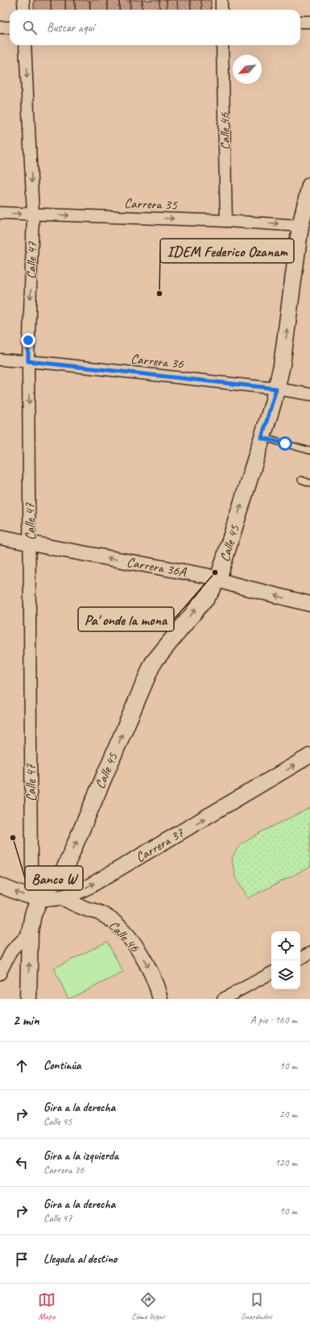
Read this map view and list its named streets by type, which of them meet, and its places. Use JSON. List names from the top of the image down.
{
  "streets": {
    "main road": ["Calle 45"],
    "street": [
      "Calle 46",
      "Carrera 35",
      "Calle 47",
      "Carrera 36",
      "Carrera 36A",
      "Carrera 37"
    ]
  },
  "crossings": [
    ["Calle 46", "Carrera 35"],
    ["Calle 46", "Carrera 37"],
    ["Carrera 35", "Calle 47"],
    ["Carrera 35", "Calle 45"],
    ["Calle 47", "Carrera 36"],
    ["Calle 47", "Calle 45"],
    ["Calle 47", "Carrera 36A"],
    ["Calle 47", "Carrera 37"],
    ["Carrera 36", "Calle 45"],
    ["Calle 45", "Carrera 36A"],
    ["Calle 45", "Carrera 37"]
  ],
  "one_way": [
    "Calle 46",
    "Carrera 35",
    "Calle 47",
    "Calle 45",
    "Carrera 36A"
  ],
  "places": ["IDEM Federico Ozanam", "Pa' onde la mona", "Banco W"],
  "north": "bottom left",
  "page": {
    "search": "Buscar aquí",
    "heading": ["2 min", "A pie · 160 m"],
    "list": [
      ["Continúa", "10 m"],
      ["Gira a la derecha", "Calle 45", "20 m"],
      ["Gira a la izquierda", "Carrera 36", "120 m"],
      ["Gira a la derecha", "Calle 47", "10 m"],
      "Llegada al destino"
    ],
    "nav": ["Mapa", "Cómo llegar", "Guardados"]
  }
}
